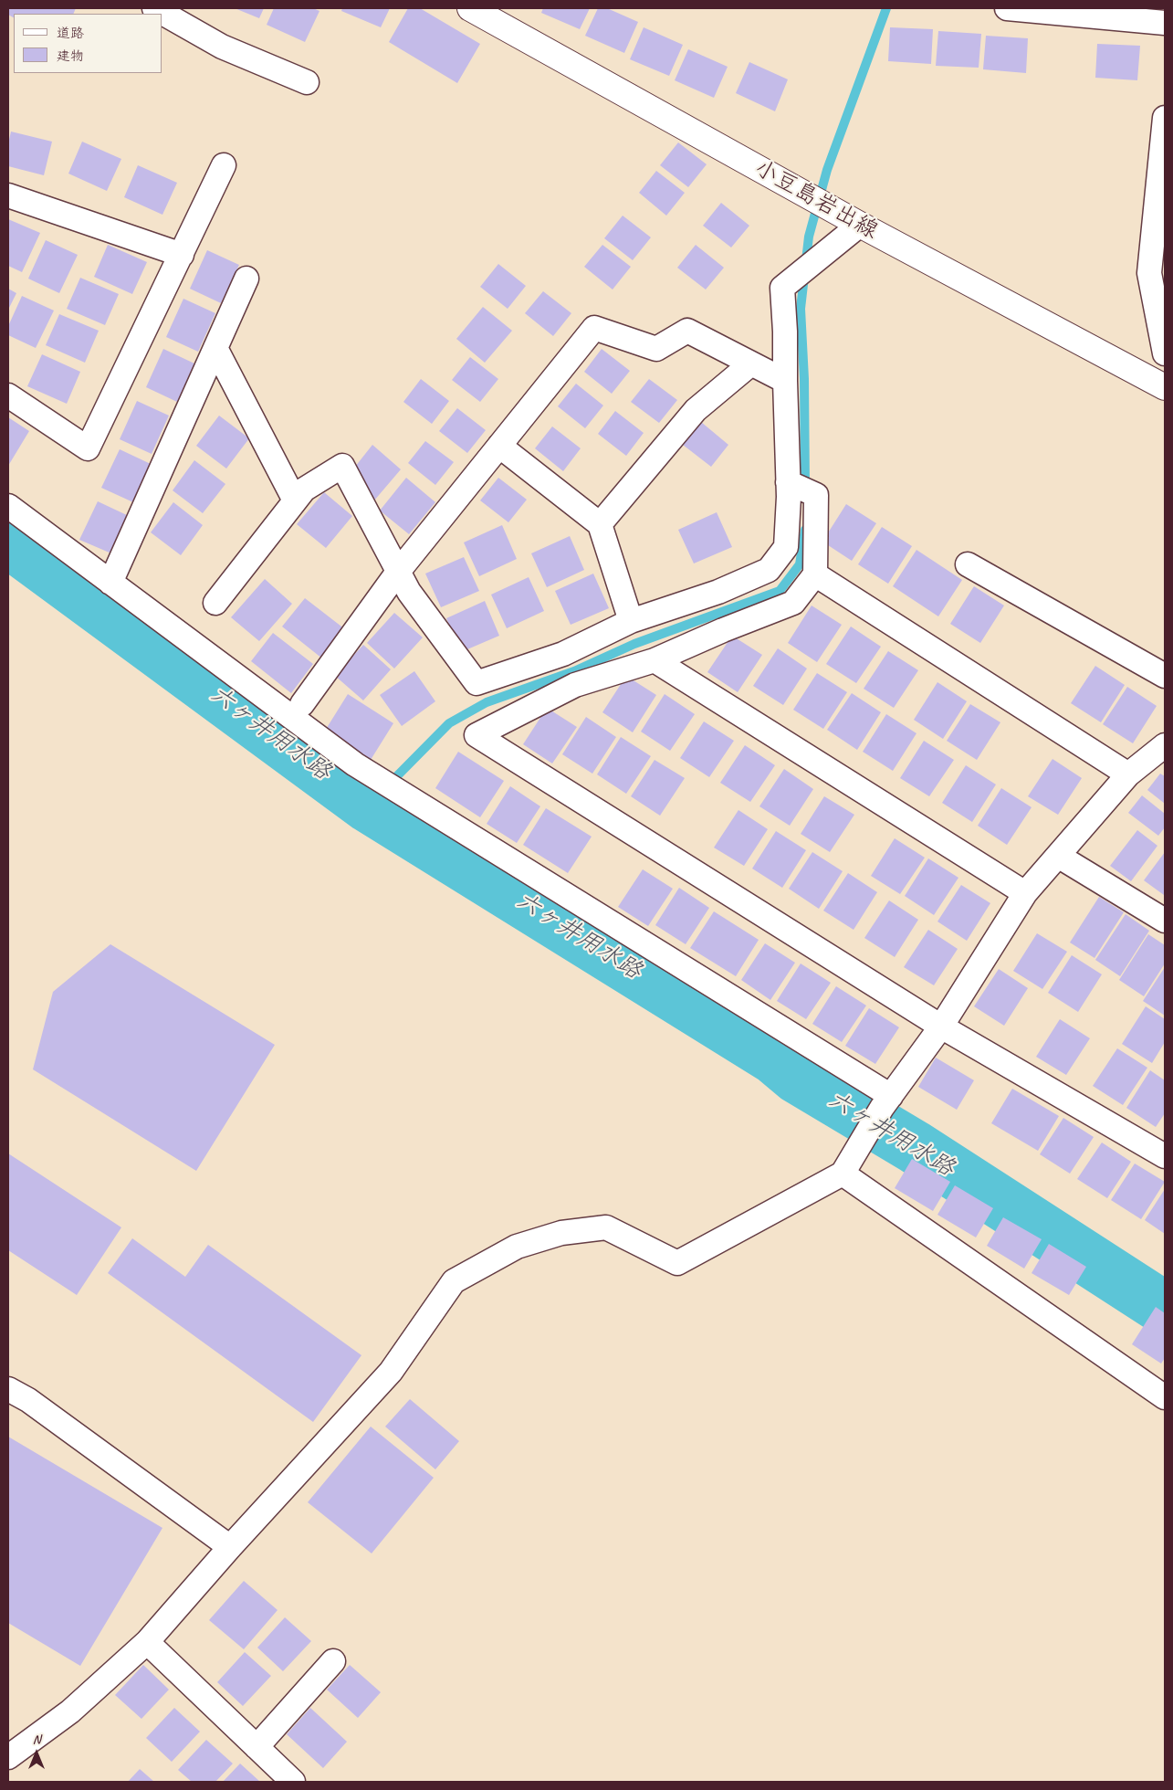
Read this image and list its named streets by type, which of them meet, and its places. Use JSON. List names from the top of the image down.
{
  "streets": {
    "main road": ["小豆島岩出線"]
  },
  "water": ["六ヶ井用水路"],
  "legend": ["道路", "建物"],
  "north": "top"
}
